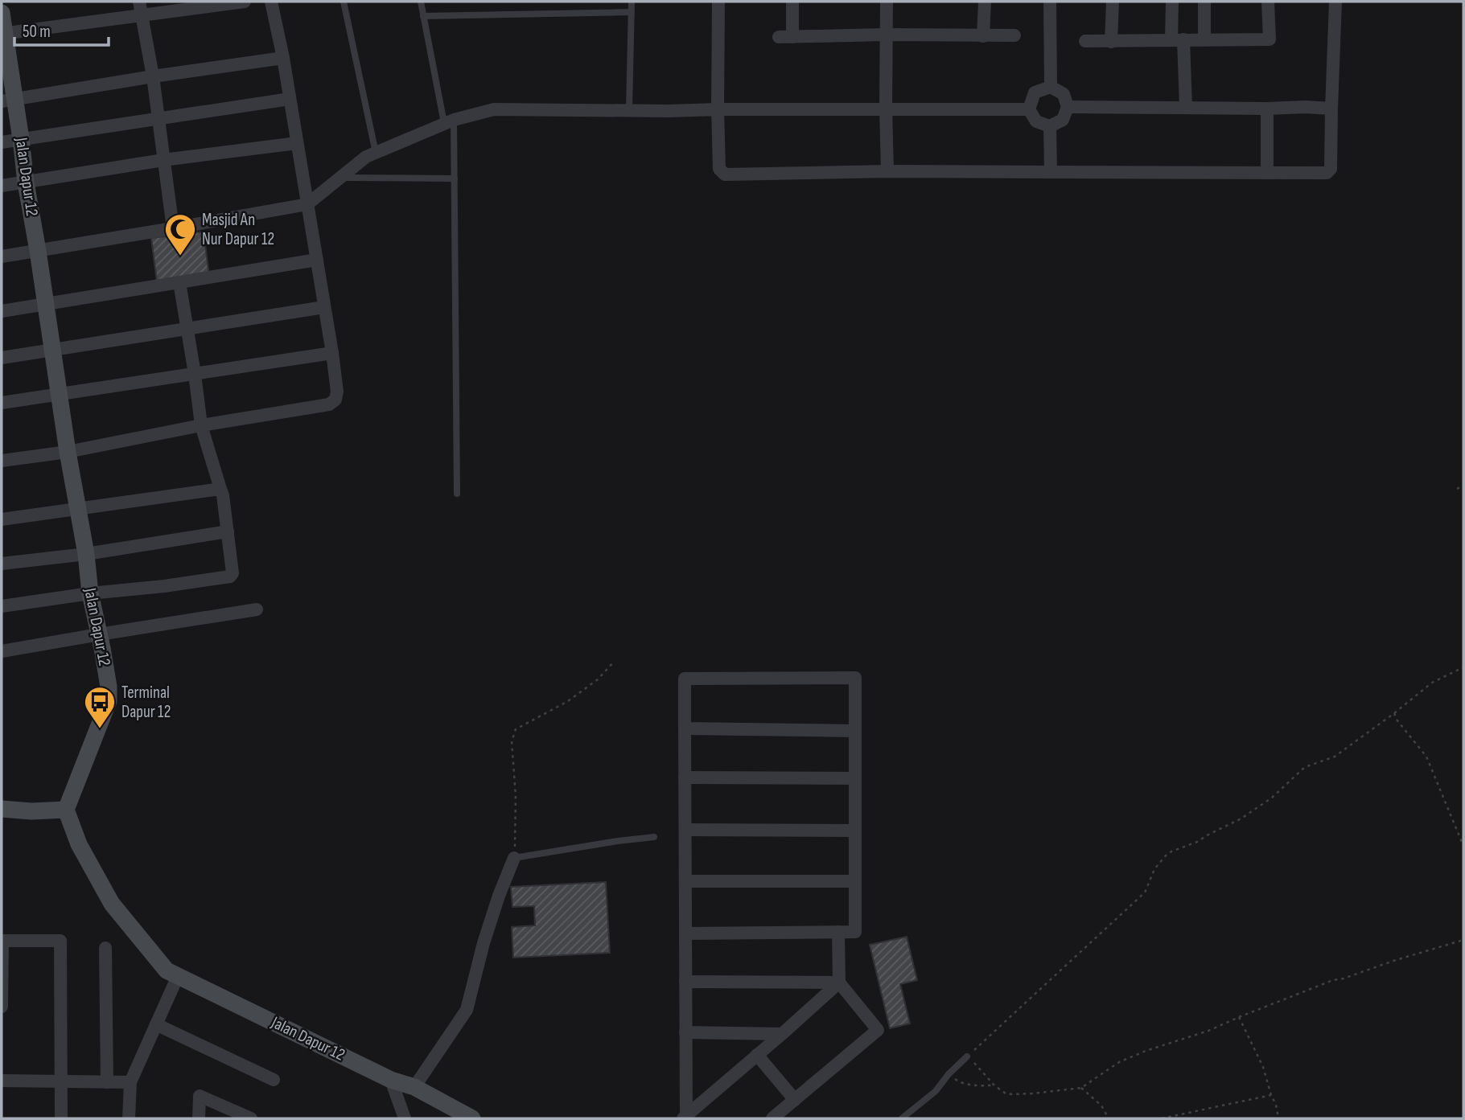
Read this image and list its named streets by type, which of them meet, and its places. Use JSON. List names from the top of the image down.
{
  "streets": {
    "street": ["Jalan Dapur 12"]
  },
  "places": {
    "mosque": ["Masjid An Nur Dapur 12"],
    "bus stop": ["Terminal Dapur 12"]
  },
  "scale_bar": "50 m"
}
